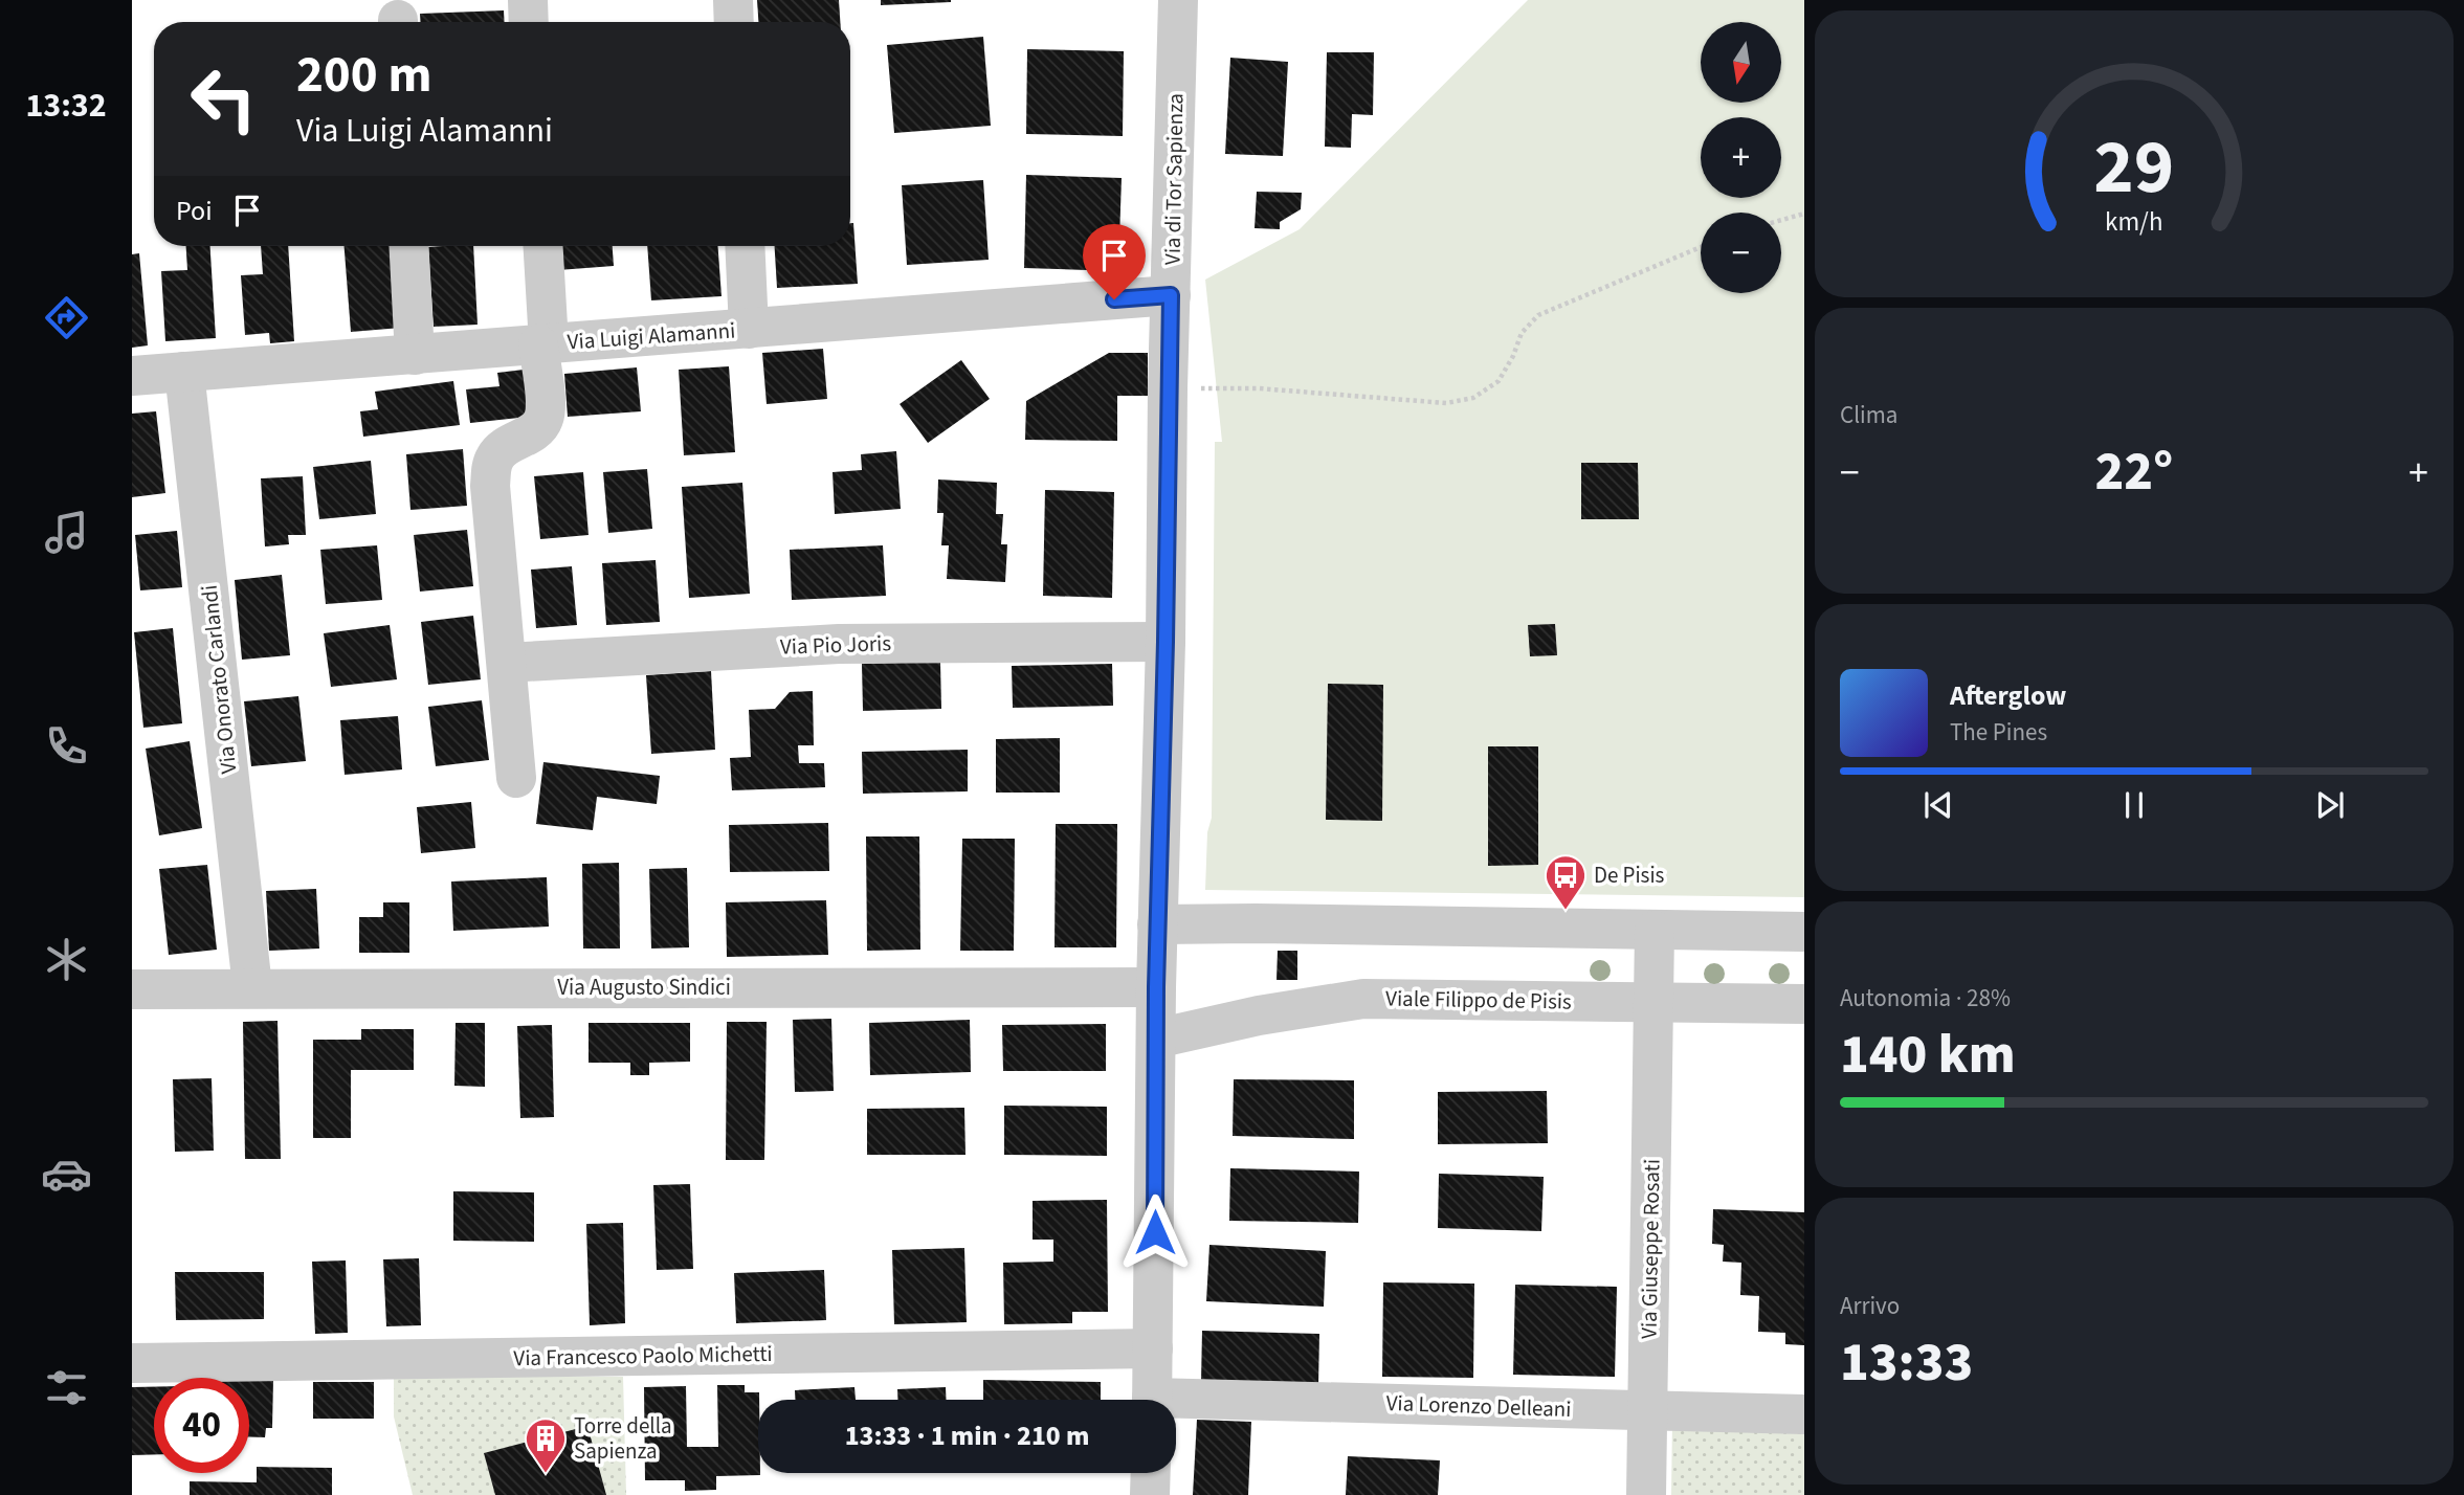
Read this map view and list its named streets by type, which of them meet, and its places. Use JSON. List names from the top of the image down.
{
  "streets": {
    "street": [
      "Via di Tor Sapienza",
      "Via Luigi Alamanni",
      "Via Pio Joris",
      "Via Onorato Carlandi",
      "Via Augusto Sindici",
      "Viale Filippo de Pisis",
      "Via Giuseppe Rosati",
      "Via Francesco Paolo Michetti",
      "Via Lorenzo Delleani"
    ]
  },
  "crossings": [
    ["Via di Tor Sapienza", "Via Luigi Alamanni"],
    ["Via di Tor Sapienza", "Via Pio Joris"],
    ["Via di Tor Sapienza", "Via Augusto Sindici"],
    ["Via di Tor Sapienza", "Viale Filippo de Pisis"],
    ["Via di Tor Sapienza", "Via Francesco Paolo Michetti"],
    ["Via Luigi Alamanni", "Via Onorato Carlandi"],
    ["Via Onorato Carlandi", "Via Augusto Sindici"],
    ["Viale Filippo de Pisis", "Via Giuseppe Rosati"],
    ["Via Giuseppe Rosati", "Via Lorenzo Delleani"]
  ],
  "places": {
    "bus stop": ["De Pisis"],
    "building": ["Torre della Sapienza"]
  },
  "north": "bottom",
  "page": {
    "tabs": "13:32",
    "map_buttons": ["+", "−"],
    "turn": ["200 m", "Via Luigi Alamanni"],
    "then": "Poi",
    "tile": [
      "Clima",
      ["Autonomia · 28%", "140 km"],
      ["Arrivo", "13:33"]
    ],
    "heat": ["−", "22°", "+"],
    "song": ["Afterglow", "The Pines"],
    "limit": "40",
    "trip": "13:33 · 1 min · 210 m",
    "gauge": ["29", "km/h"]
  }
}
